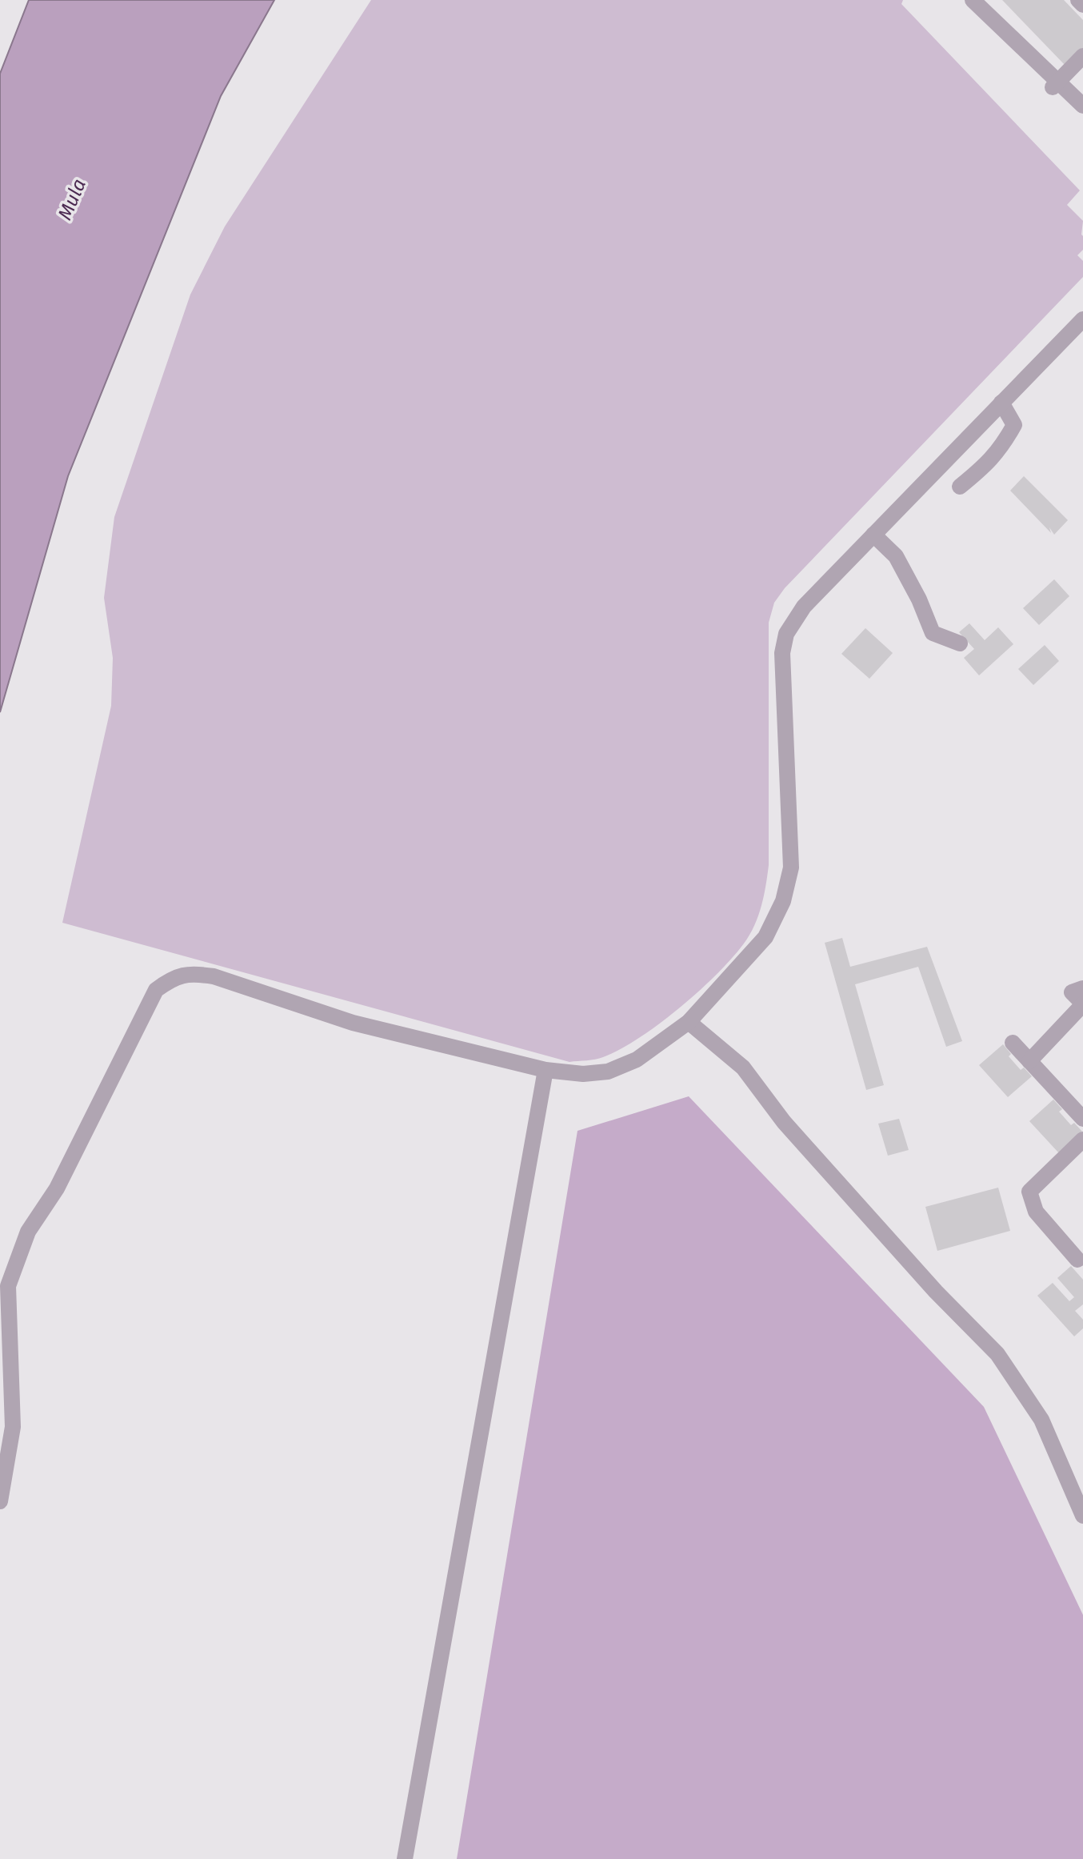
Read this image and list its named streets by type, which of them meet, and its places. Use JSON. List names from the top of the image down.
{
  "water": ["Mula"]
}
